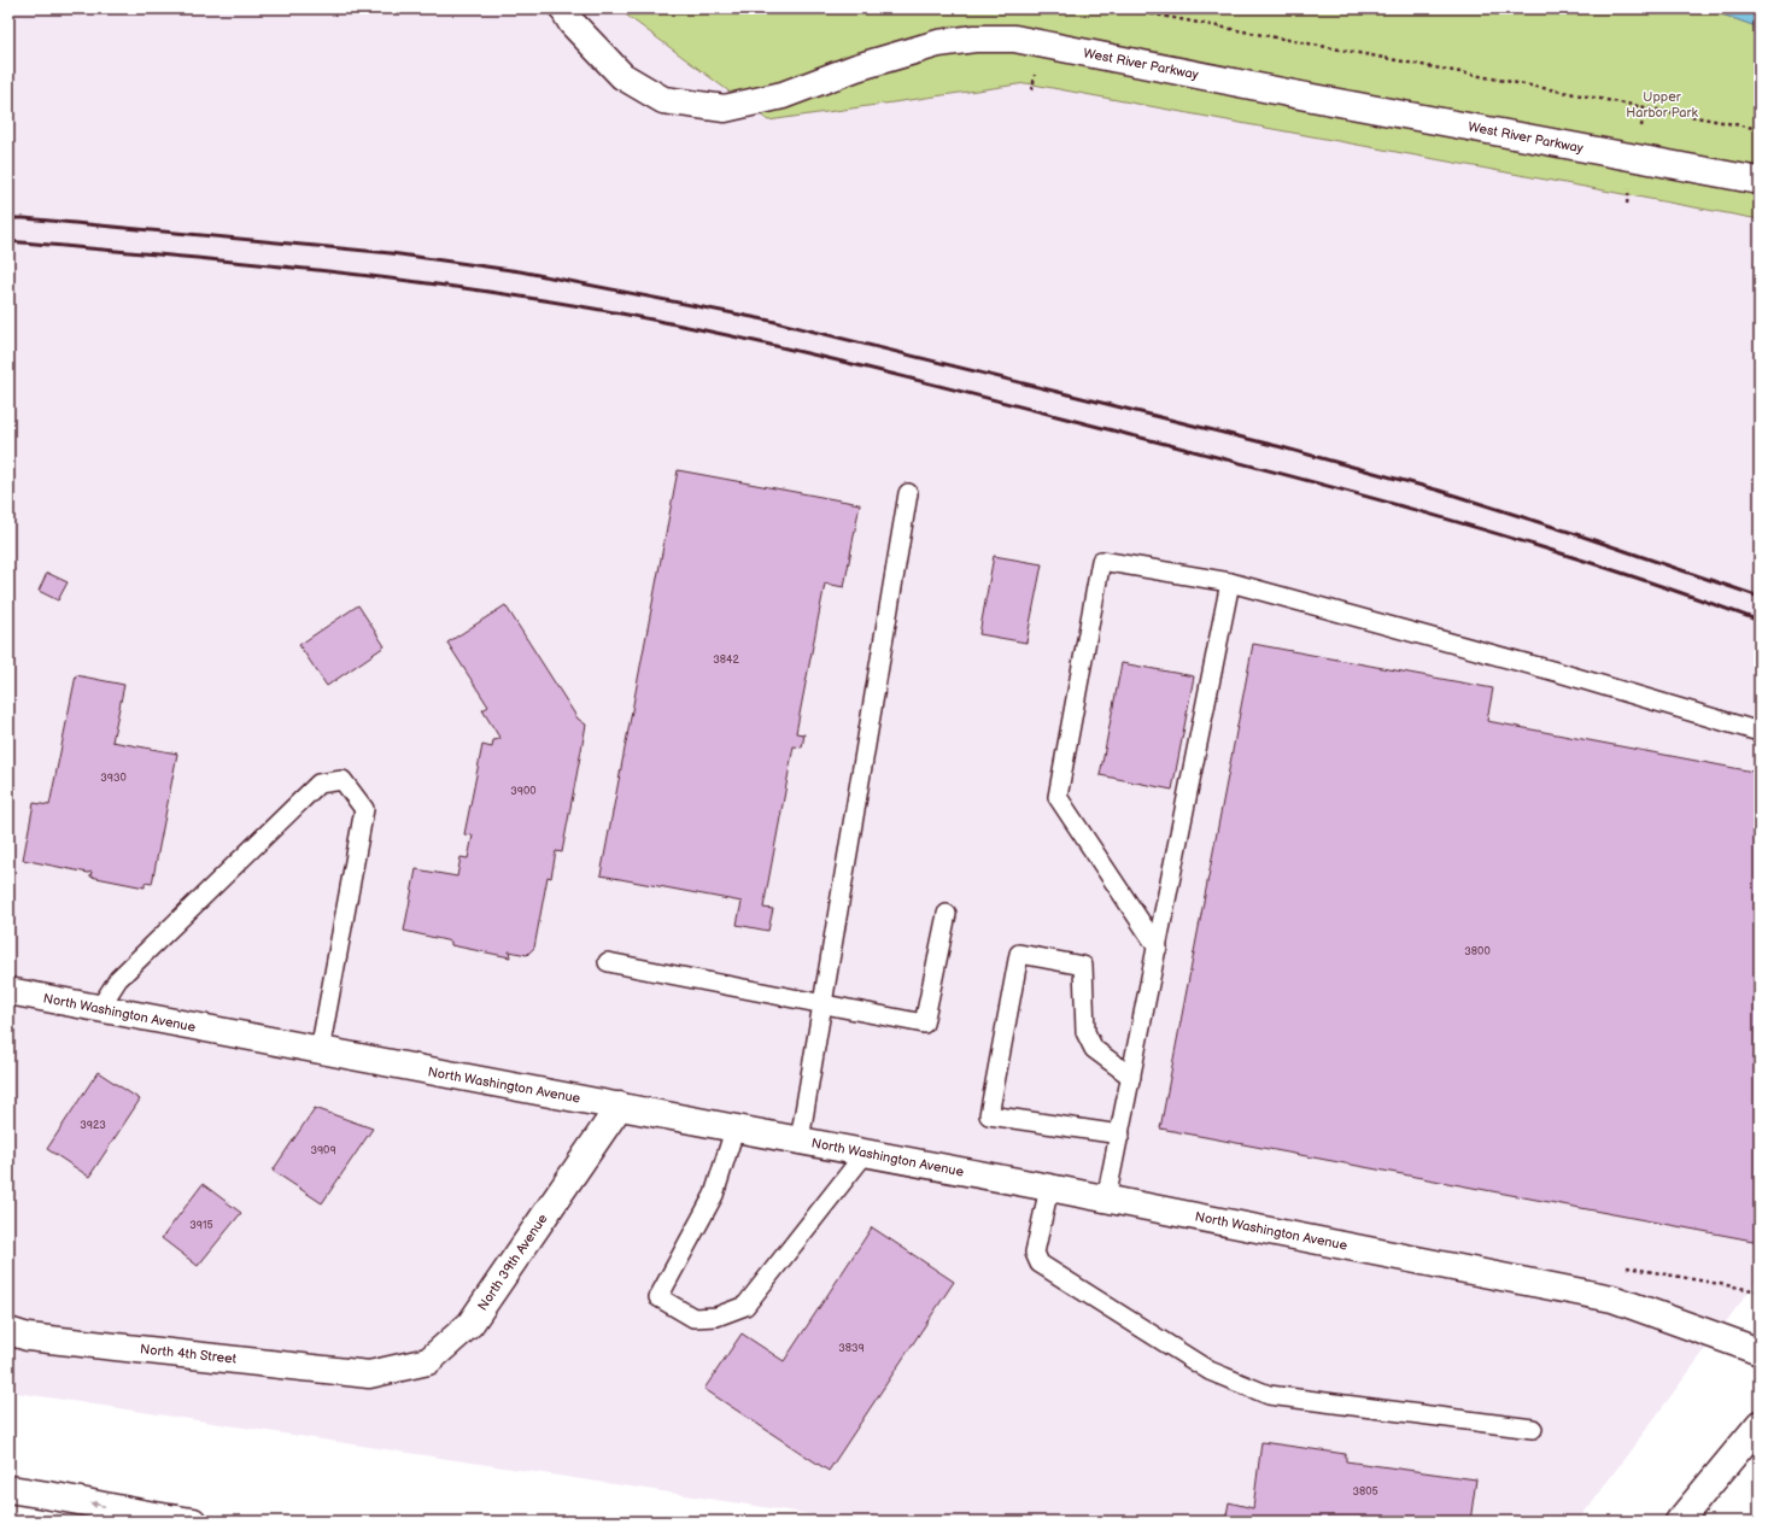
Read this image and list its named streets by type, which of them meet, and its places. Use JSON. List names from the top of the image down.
{
  "streets": {
    "main road": [
      "West River Parkway",
      "North Washington Avenue",
      "North 39th Avenue",
      "North 4th Street"
    ]
  },
  "crossings": [
    ["North Washington Avenue", "North 39th Avenue"],
    ["North 39th Avenue", "North 4th Street"]
  ],
  "parks": ["Upper Harbor Park"],
  "house_numbers": [
    "3842",
    "3930",
    "3900",
    "3800",
    "3923",
    "3909",
    "3915",
    "3839",
    "3805"
  ]
}
